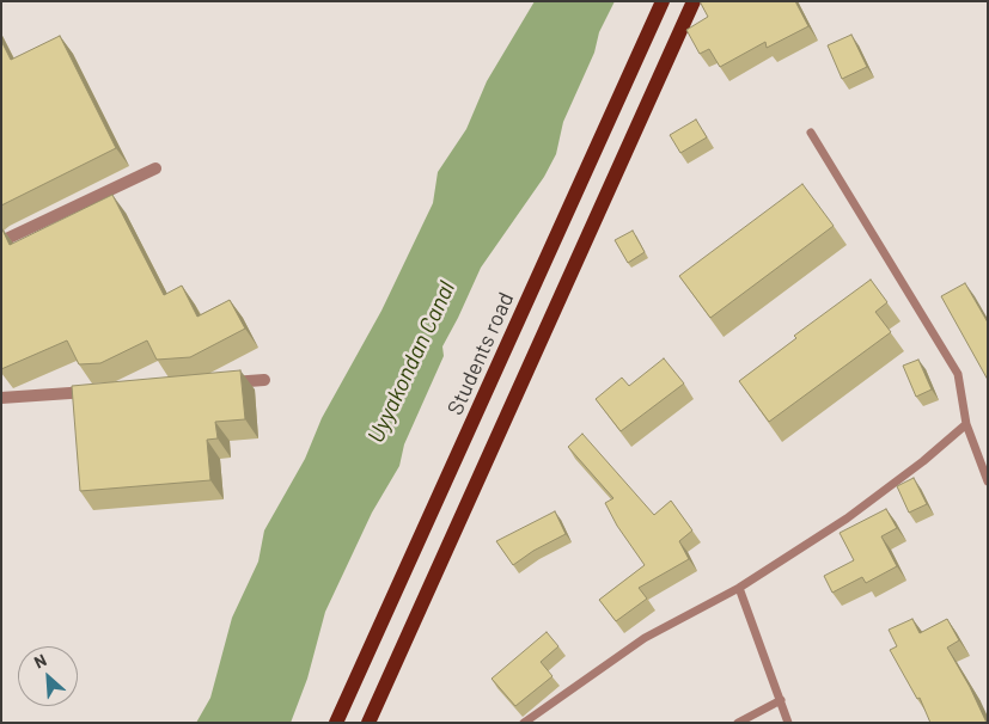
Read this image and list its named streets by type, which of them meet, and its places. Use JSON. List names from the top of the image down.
{
  "streets": {
    "main road": ["Students road"]
  },
  "water": ["Uyyakondan Canal"],
  "north": "top left"
}
